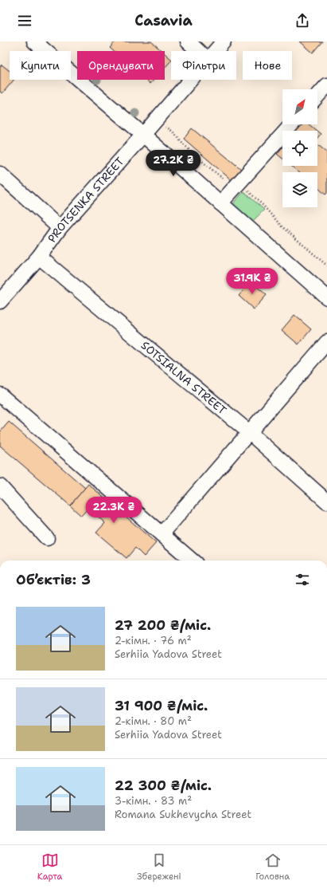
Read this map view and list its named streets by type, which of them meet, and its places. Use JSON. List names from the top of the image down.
{
  "streets": {
    "street": ["PROTSENKA STREET", "SOTSIALNA STREET"]
  },
  "crossings": [
    ["PROTSENKA STREET", "SOTSIALNA STREET"]
  ],
  "north": "top right",
  "page": {
    "header": "Casavia",
    "chip": [
      "Купити",
      "Орендувати",
      "Фільтри",
      "Нове"
    ],
    "price": ["27.2K ₴", "31.9K ₴", "22.3K ₴"],
    "heading": "Об’єктів: 3",
    "list": [
      {
        "name": "27 200 ₴/міс.",
        "note": "2-кімн. · 76 m² · Serhiia Yadova Street"
      },
      {
        "name": "31 900 ₴/міс.",
        "note": "2-кімн. · 80 m² · Serhiia Yadova Street"
      },
      {
        "name": "22 300 ₴/міс.",
        "note": "3-кімн. · 83 m² · Romana Sukhevycha Street"
      }
    ],
    "tabs": ["Карта", "Збережені", "Головна"]
  }
}
